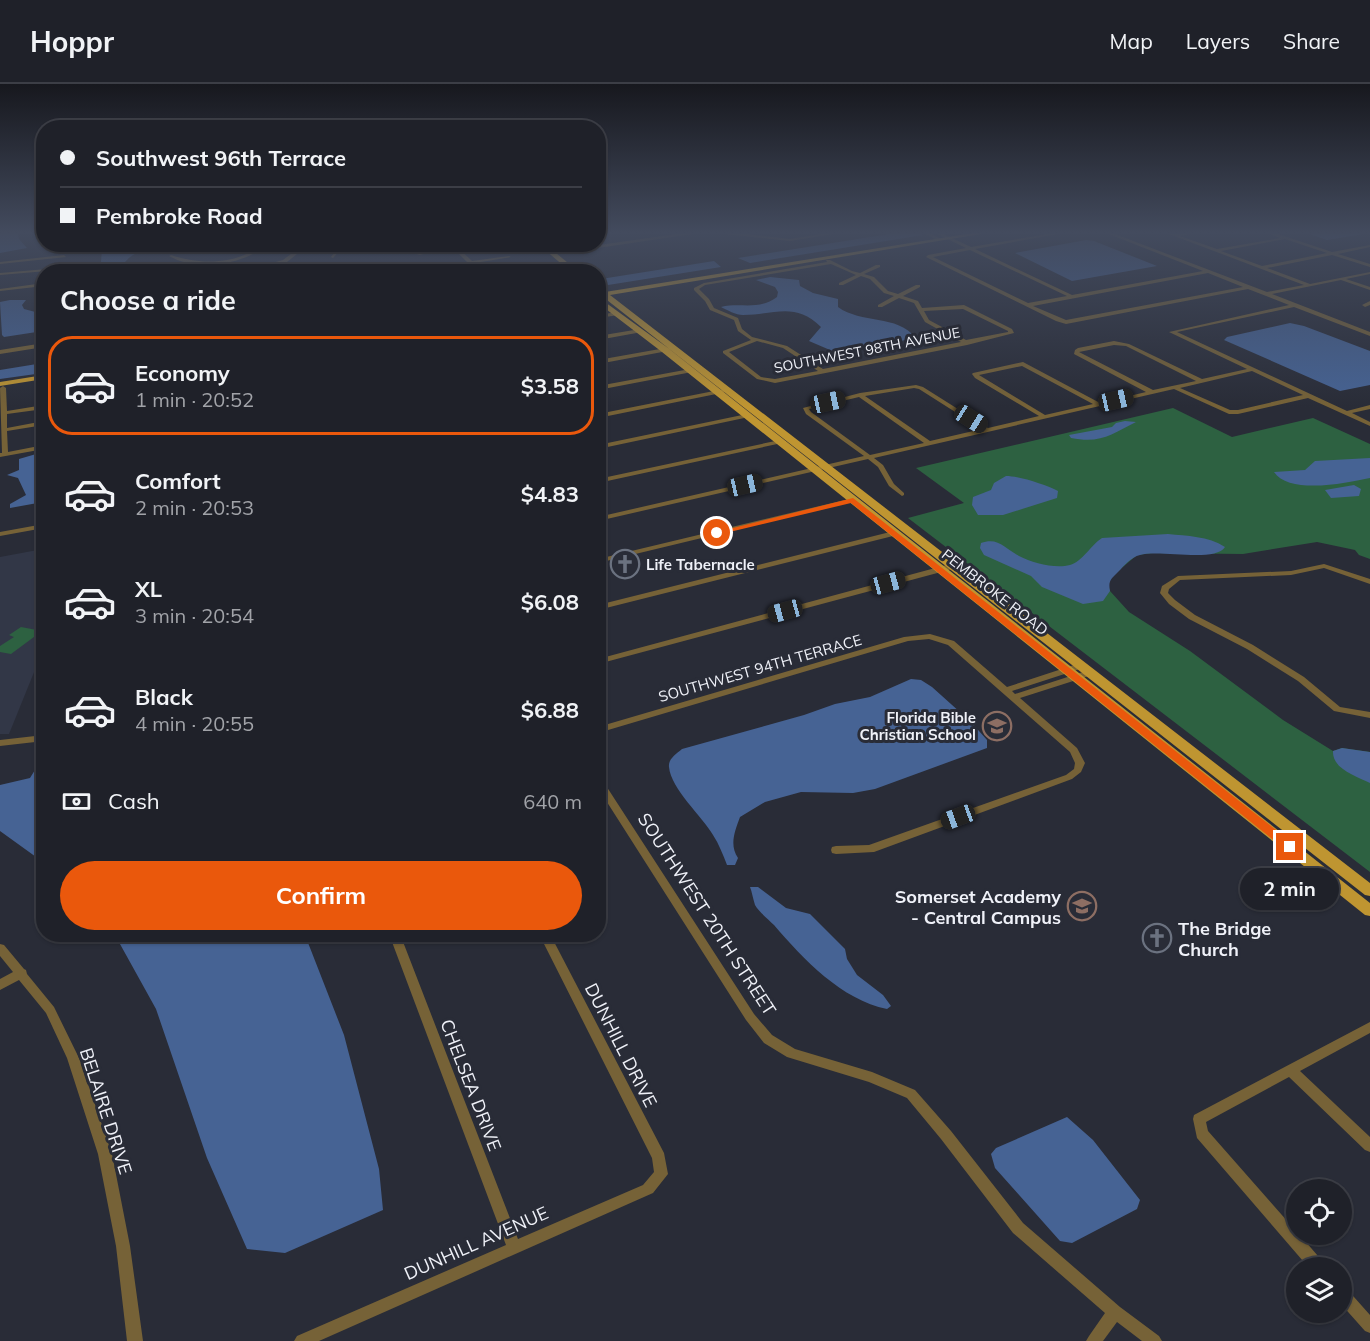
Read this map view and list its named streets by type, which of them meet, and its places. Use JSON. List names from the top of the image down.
{
  "streets": {
    "main road": ["PEMBROKE ROAD"],
    "street": [
      "SOUTHWEST 98TH AVENUE",
      "SOUTHWEST 94TH TERRACE",
      "SOUTHWEST 20TH STREET",
      "DUNHILL DRIVE",
      "CHELSEA DRIVE",
      "BELAIRE DRIVE",
      "DUNHILL AVENUE"
    ]
  },
  "crossings": [
    ["DUNHILL DRIVE", "DUNHILL AVENUE"],
    ["CHELSEA DRIVE", "DUNHILL AVENUE"]
  ],
  "places": {
    "church": ["Life Tabernacle", "The Bridge Church"],
    "school or university": ["Florida Bible Christian School", "Somerset Academy - Central Campus"]
  },
  "page": {
    "header": "Hoppr",
    "nav": ["Map", "Layers", "Share"],
    "banner": ["Southwest 96th Terrace", "Pembroke Road"],
    "heading": "Choose a ride",
    "list": [
      {
        "name": "Economy",
        "note": "1 min · 20:52",
        "value": "$3.58"
      },
      {
        "name": "Comfort",
        "note": "2 min · 20:53",
        "value": "$4.83"
      },
      {
        "name": "XL",
        "note": "3 min · 20:54",
        "value": "$6.08"
      },
      {
        "name": "Black",
        "note": "4 min · 20:55",
        "value": "$6.88"
      }
    ],
    "pay": ["Cash", "640 m"],
    "buttons": "Confirm",
    "bubble": "2 min"
  }
}
